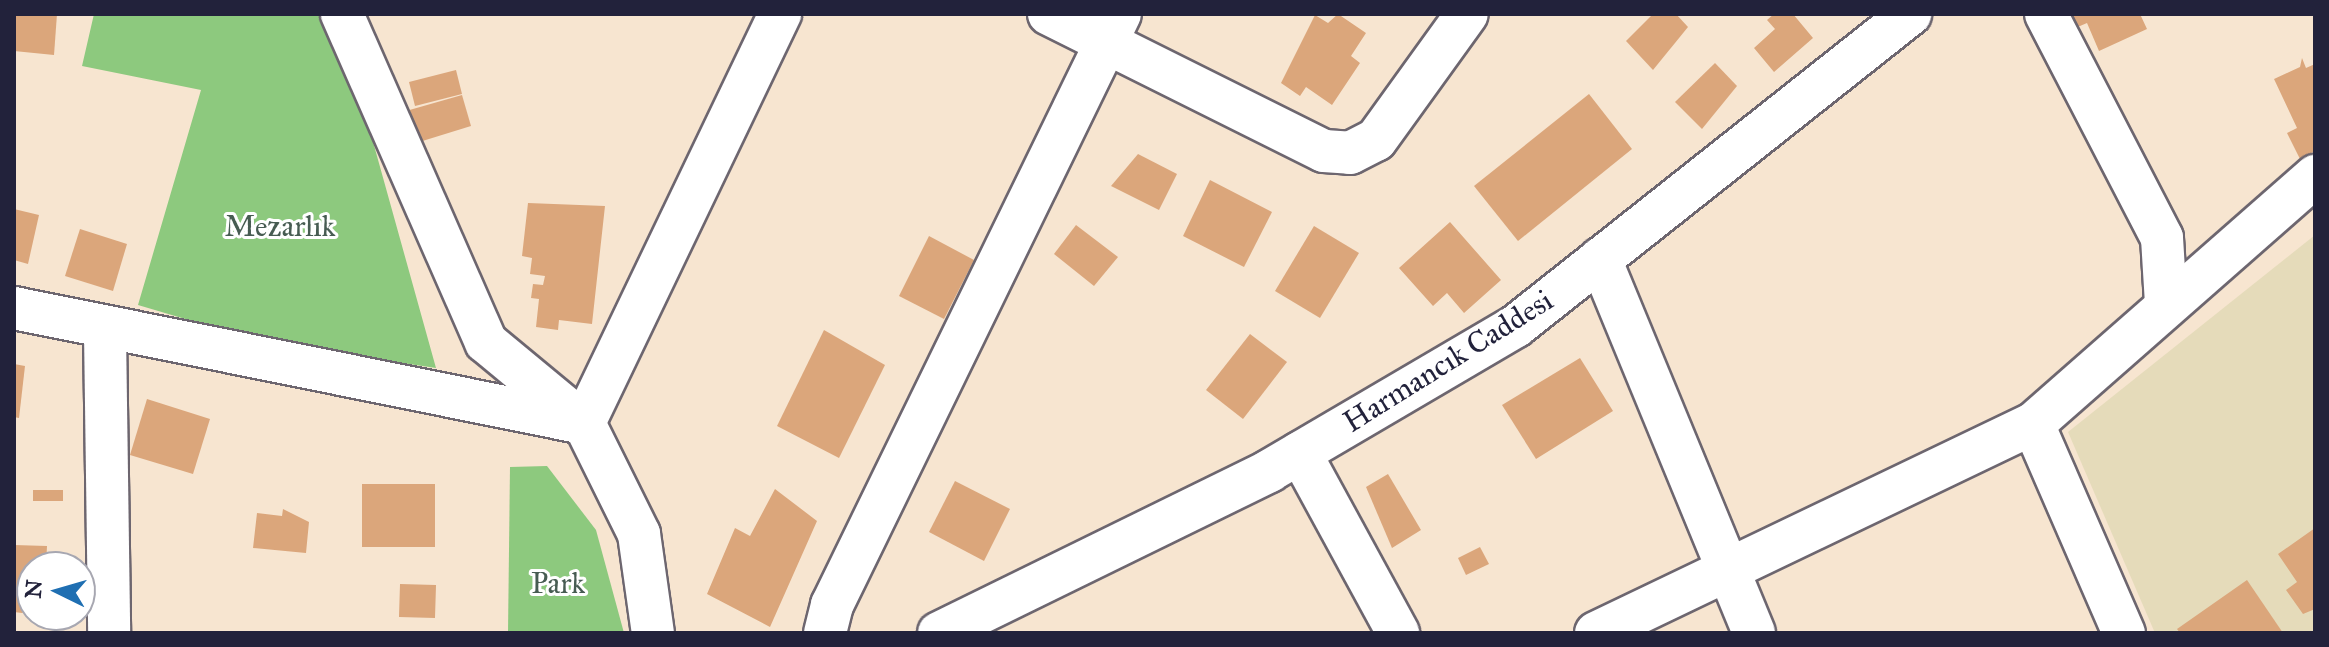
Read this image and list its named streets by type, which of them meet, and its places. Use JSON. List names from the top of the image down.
{
  "streets": {
    "street": ["Harmancık Caddesi"]
  },
  "parks": ["Mezarlık", "Park"],
  "north": "left"
}
